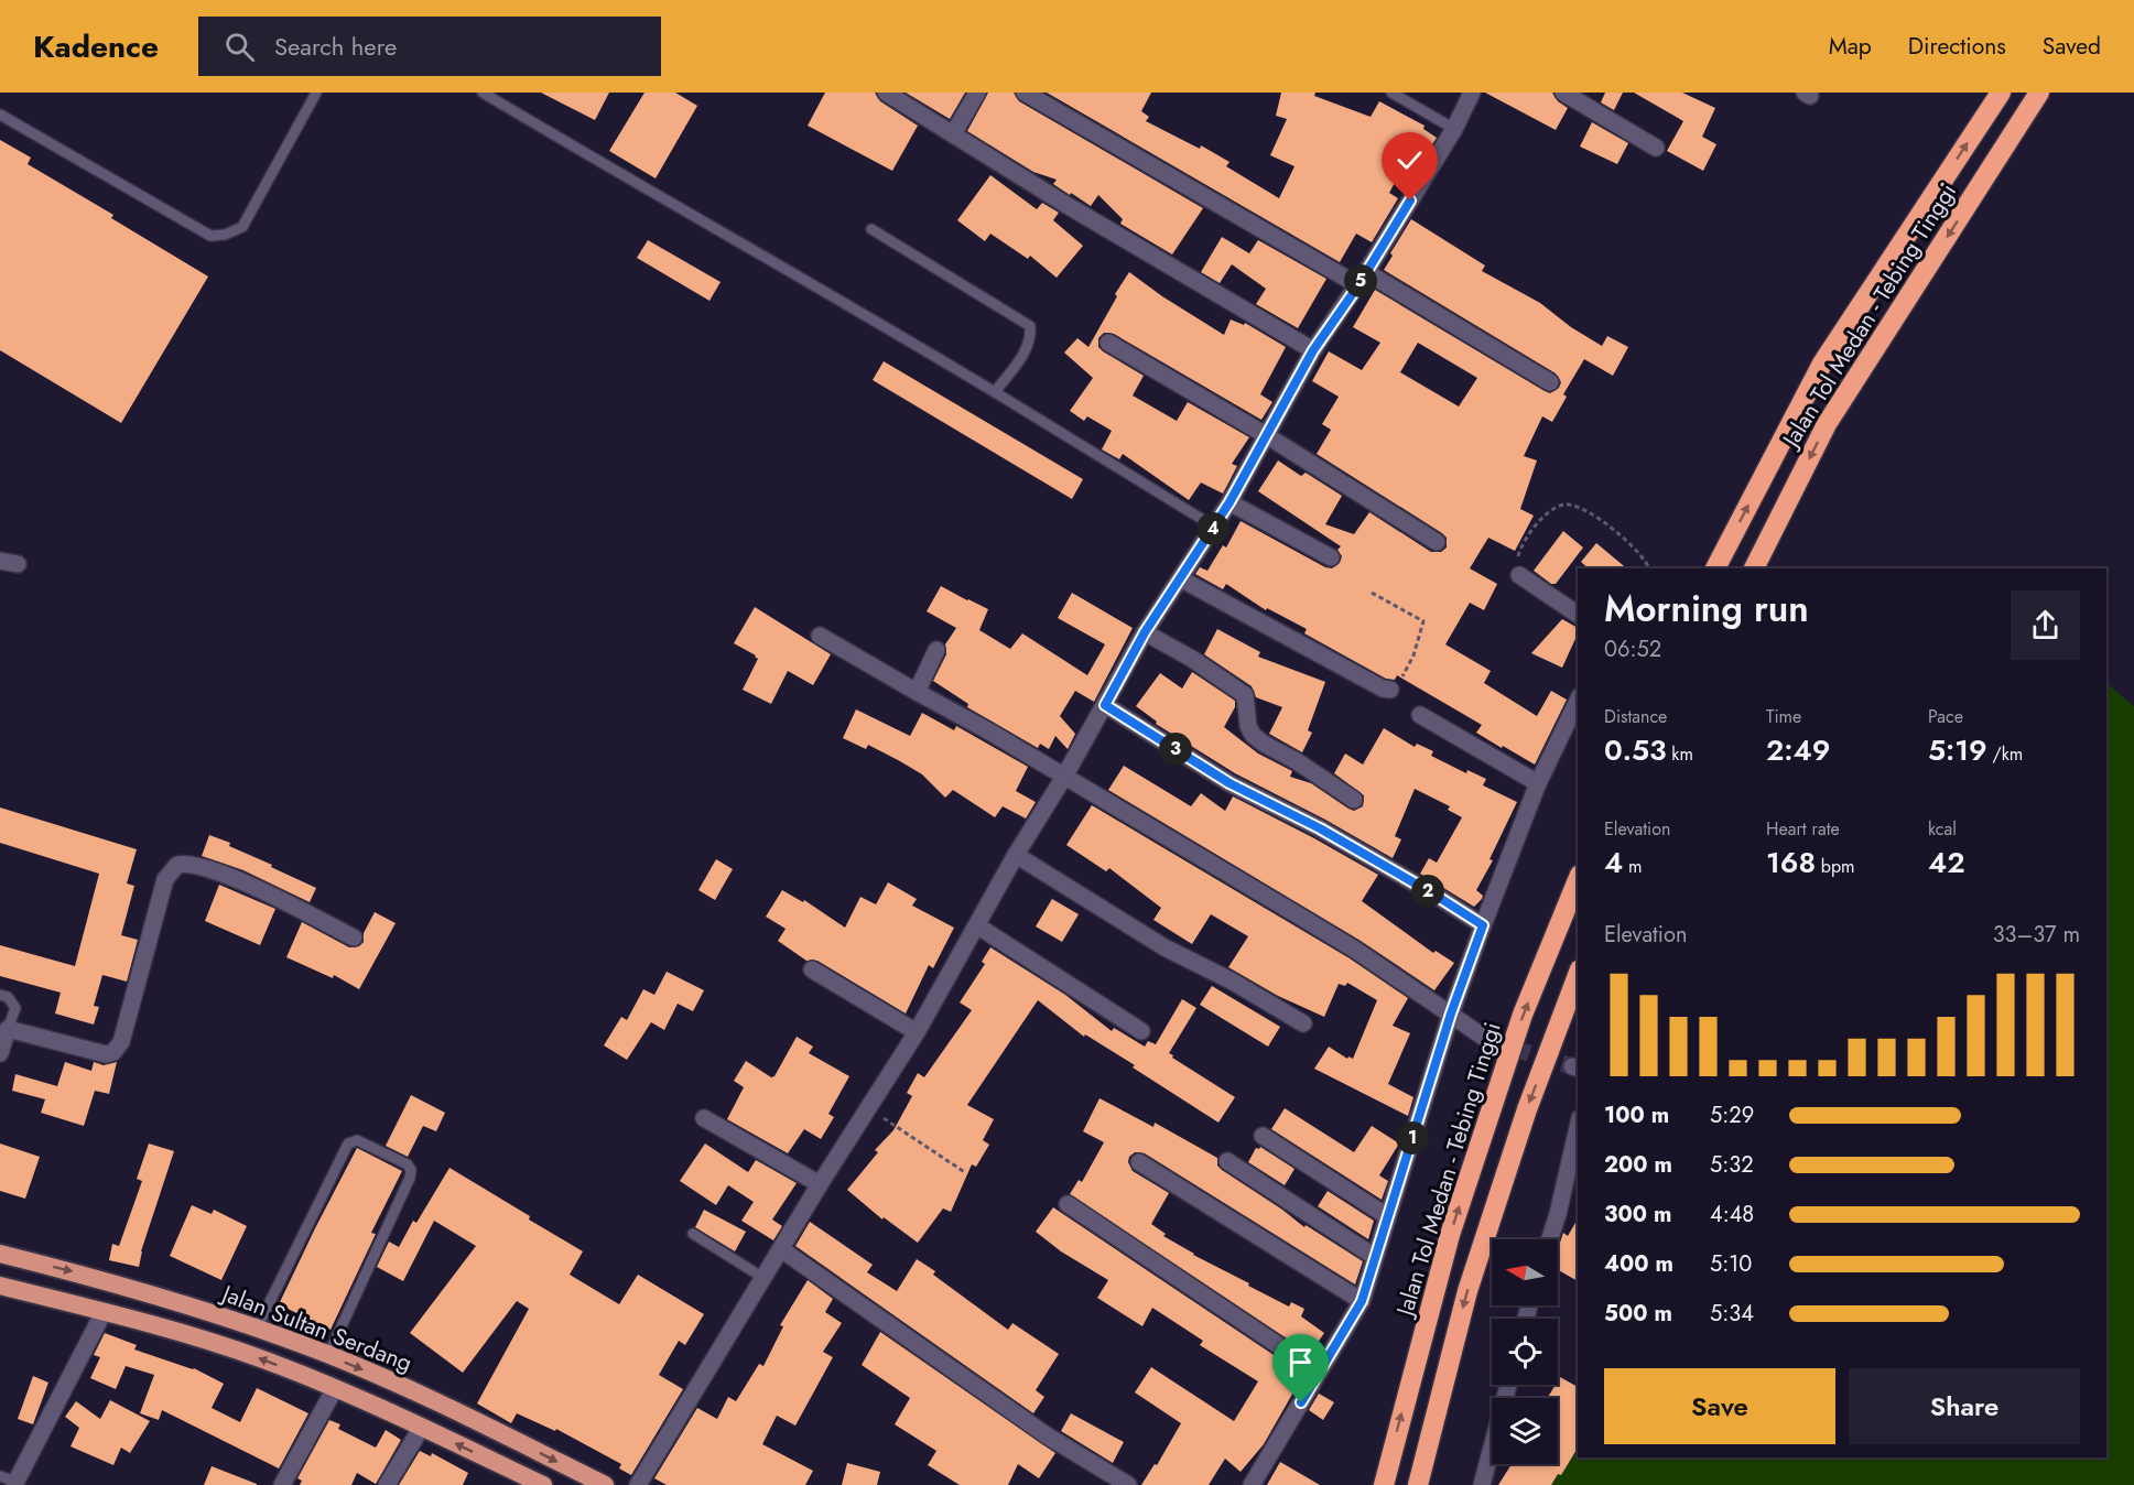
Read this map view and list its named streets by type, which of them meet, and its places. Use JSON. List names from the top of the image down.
{
  "streets": {
    "highway": ["Jalan Tol Medan - Tebing Tinggi", "Jalan Sultan Serdang"]
  },
  "north": "left",
  "page": {
    "header": "Kadence",
    "search": "Search here",
    "nav": ["Map", "Directions", "Saved"],
    "pins": [
      "5",
      "4",
      "3",
      "2",
      "1"
    ],
    "heading": ["Morning run", "06:52"],
    "stats": [
      ["Distance", "0.53 km"],
      ["Time", "2:49"],
      ["Pace", "5:19 /km"],
      ["Elevation", "4 m"],
      ["Heart rate", "168 bpm"],
      ["kcal", "42"]
    ],
    "chart": ["Elevation", "33–37 m"],
    "list": [
      {
        "name": "100 m",
        "note": "5:29"
      },
      {
        "name": "200 m",
        "note": "5:32"
      },
      {
        "name": "300 m",
        "note": "4:48"
      },
      {
        "name": "400 m",
        "note": "5:10"
      },
      {
        "name": "500 m",
        "note": "5:34"
      }
    ],
    "buttons": ["Save", "Share"]
  }
}
